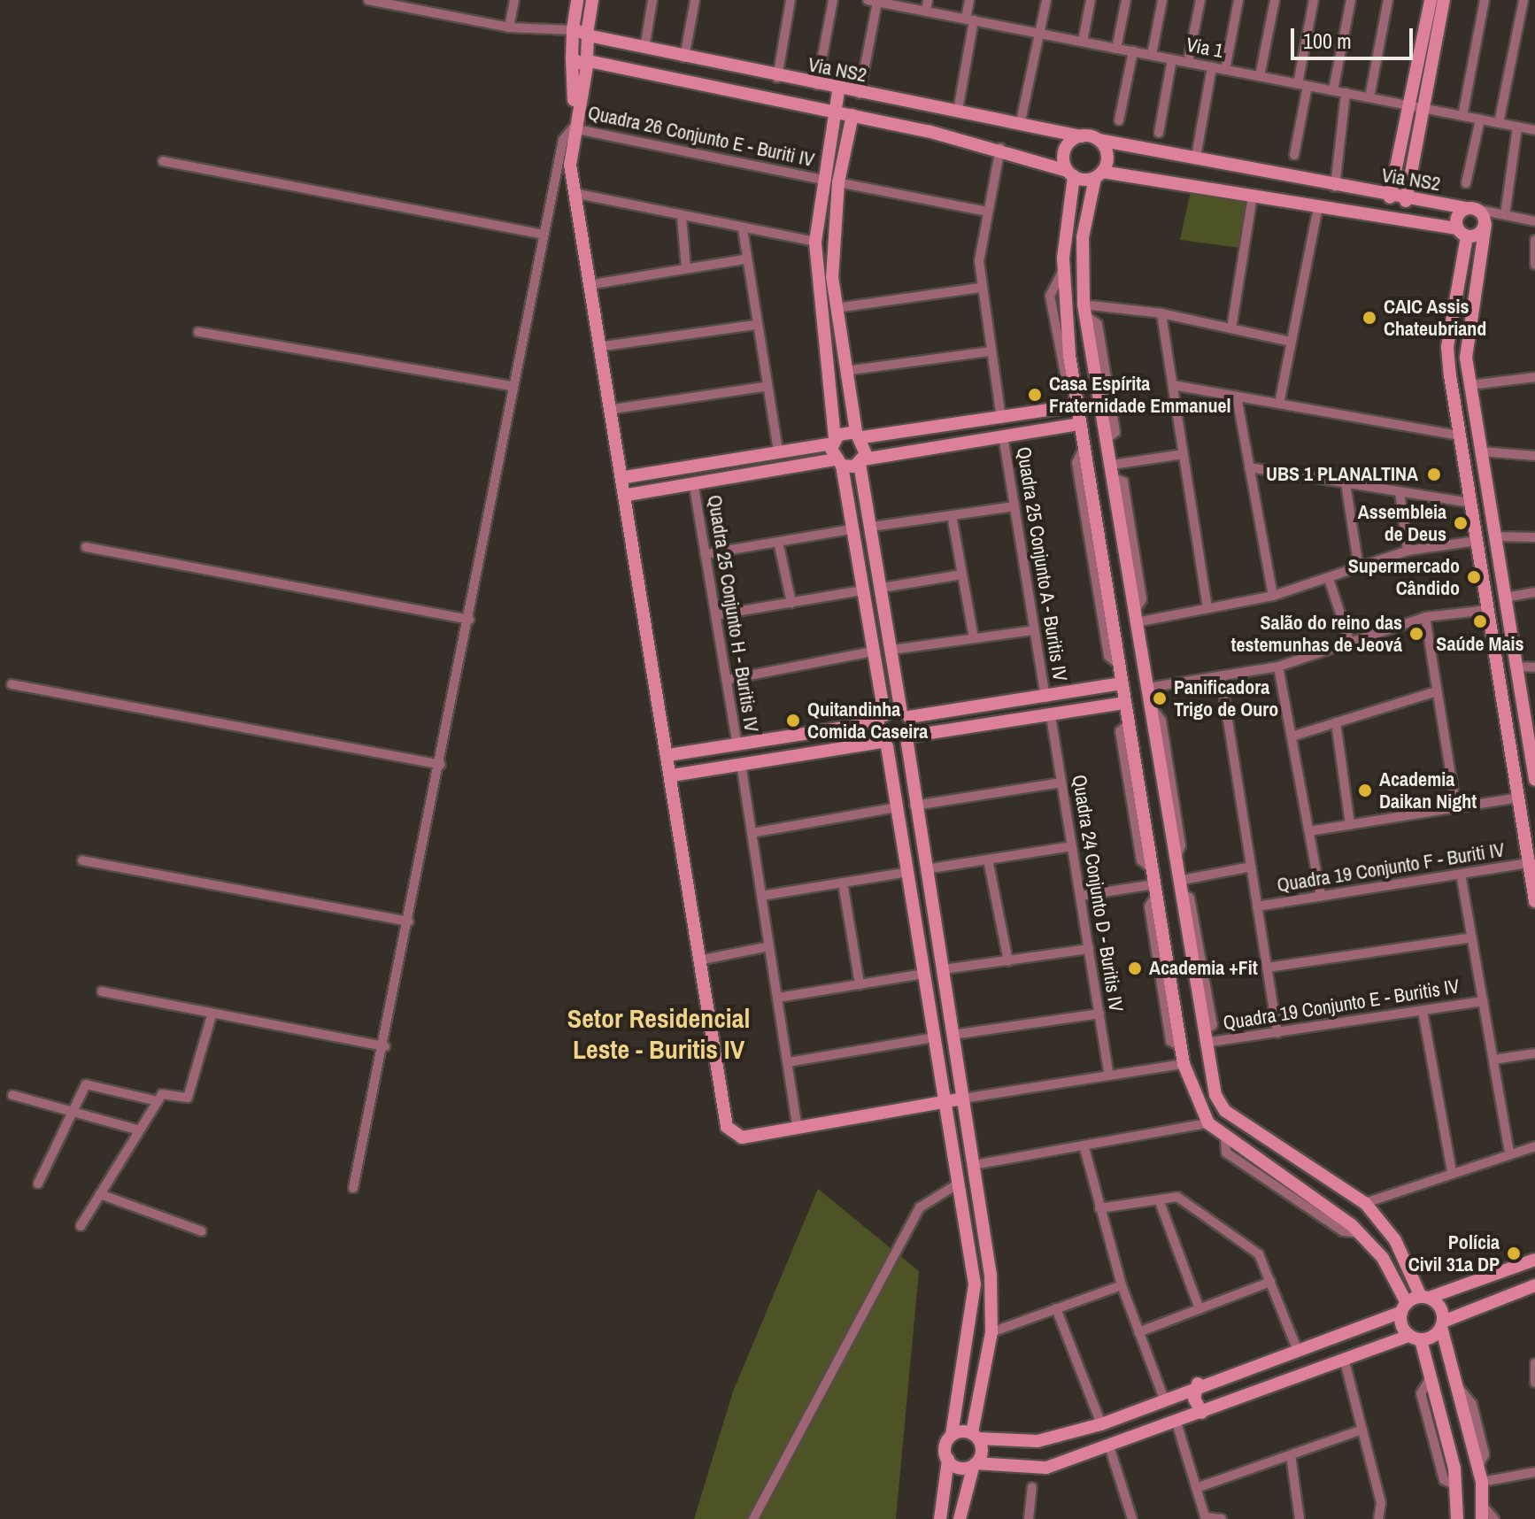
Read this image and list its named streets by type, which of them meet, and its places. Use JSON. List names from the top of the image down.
{
  "streets": {
    "street": [
      "Via 1",
      "Via NS2",
      "Quadra 26 Conjunto E - Buriti IV",
      "Quadra 25 Conjunto A - Buritis IV",
      "Quadra 25 Conjunto H - Buritis IV",
      "Quadra 19 Conjunto F - Buriti IV",
      "Quadra 24 Conjunto D - Buritis IV",
      "Quadra 19 Conjunto E - Buritis IV"
    ]
  },
  "districts": ["Setor Residencial Leste - Buritis IV"],
  "places": [
    "CAIC Assis Chateubriand",
    "Casa Espírita Fraternidade Emmanuel",
    "UBS 1 PLANALTINA",
    "Assembleia de Deus",
    "Supermercado Cândido",
    "Saúde Mais",
    "Salão do reino das testemunhas de Jeová",
    "Panificadora Trigo de Ouro",
    "Quitandinha Comida Caseira",
    "Academia Daikan Night",
    "Academia +Fit",
    "Polícia Civil 31a DP"
  ],
  "scale_bar": "100 m"
}
